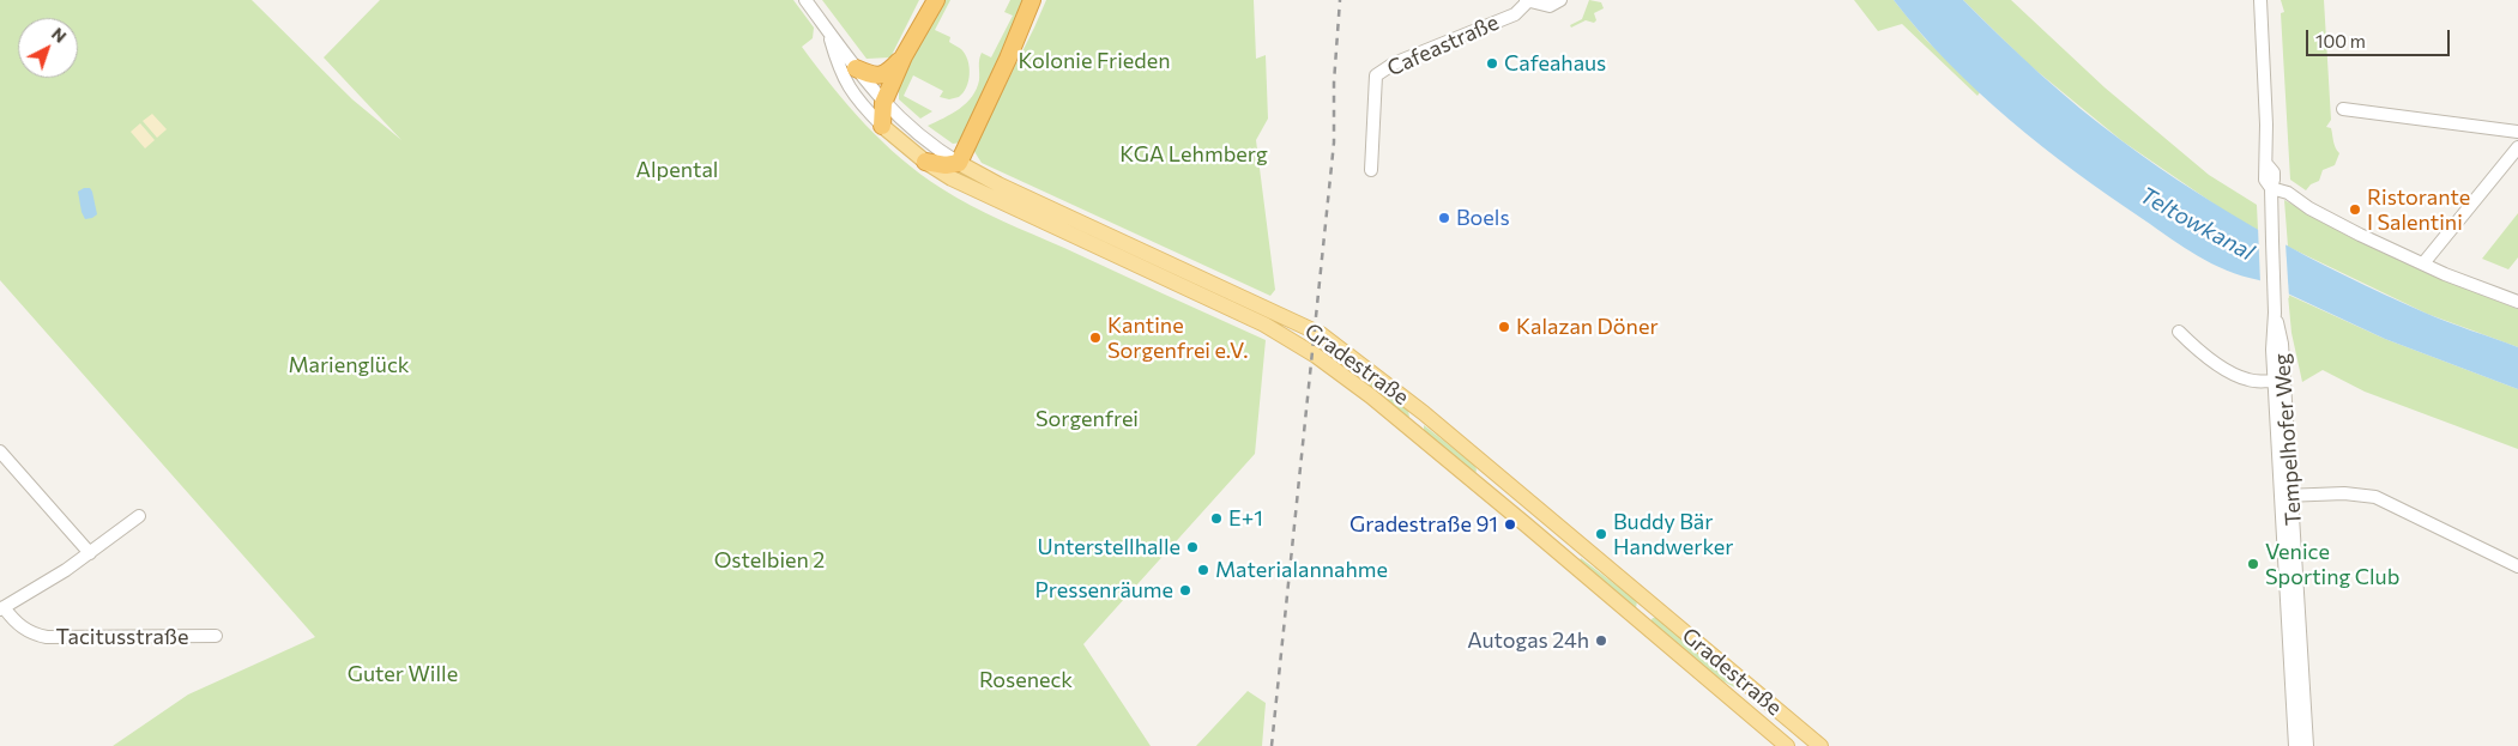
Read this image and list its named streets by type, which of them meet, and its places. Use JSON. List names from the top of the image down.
{
  "streets": {
    "main road": ["Gradestraße"],
    "street": ["Cafeastraße", "Tempelhofer Weg", "Tacitusstraße"]
  },
  "water": ["Teltowkanal"],
  "parks": [
    "Kolonie Frieden",
    "KGA Lehmberg",
    "Alpental",
    "Marienglück",
    "Sorgenfrei",
    "Ostelbien 2",
    "Guter Wille",
    "Roseneck"
  ],
  "places": [
    "Cafeahaus",
    "Ristorante I Salentini",
    "Boels",
    "Kalazan Döner",
    "Kantine Sorgenfrei e.V.",
    "E+1",
    "Gradestraße 91",
    "Buddy Bär Handwerker",
    "Unterstellhalle",
    "Venice Sporting Club",
    "Materialannahme",
    "Pressenräume",
    "Autogas 24h"
  ],
  "scale_bar": "100 m",
  "north": "top right"
}
